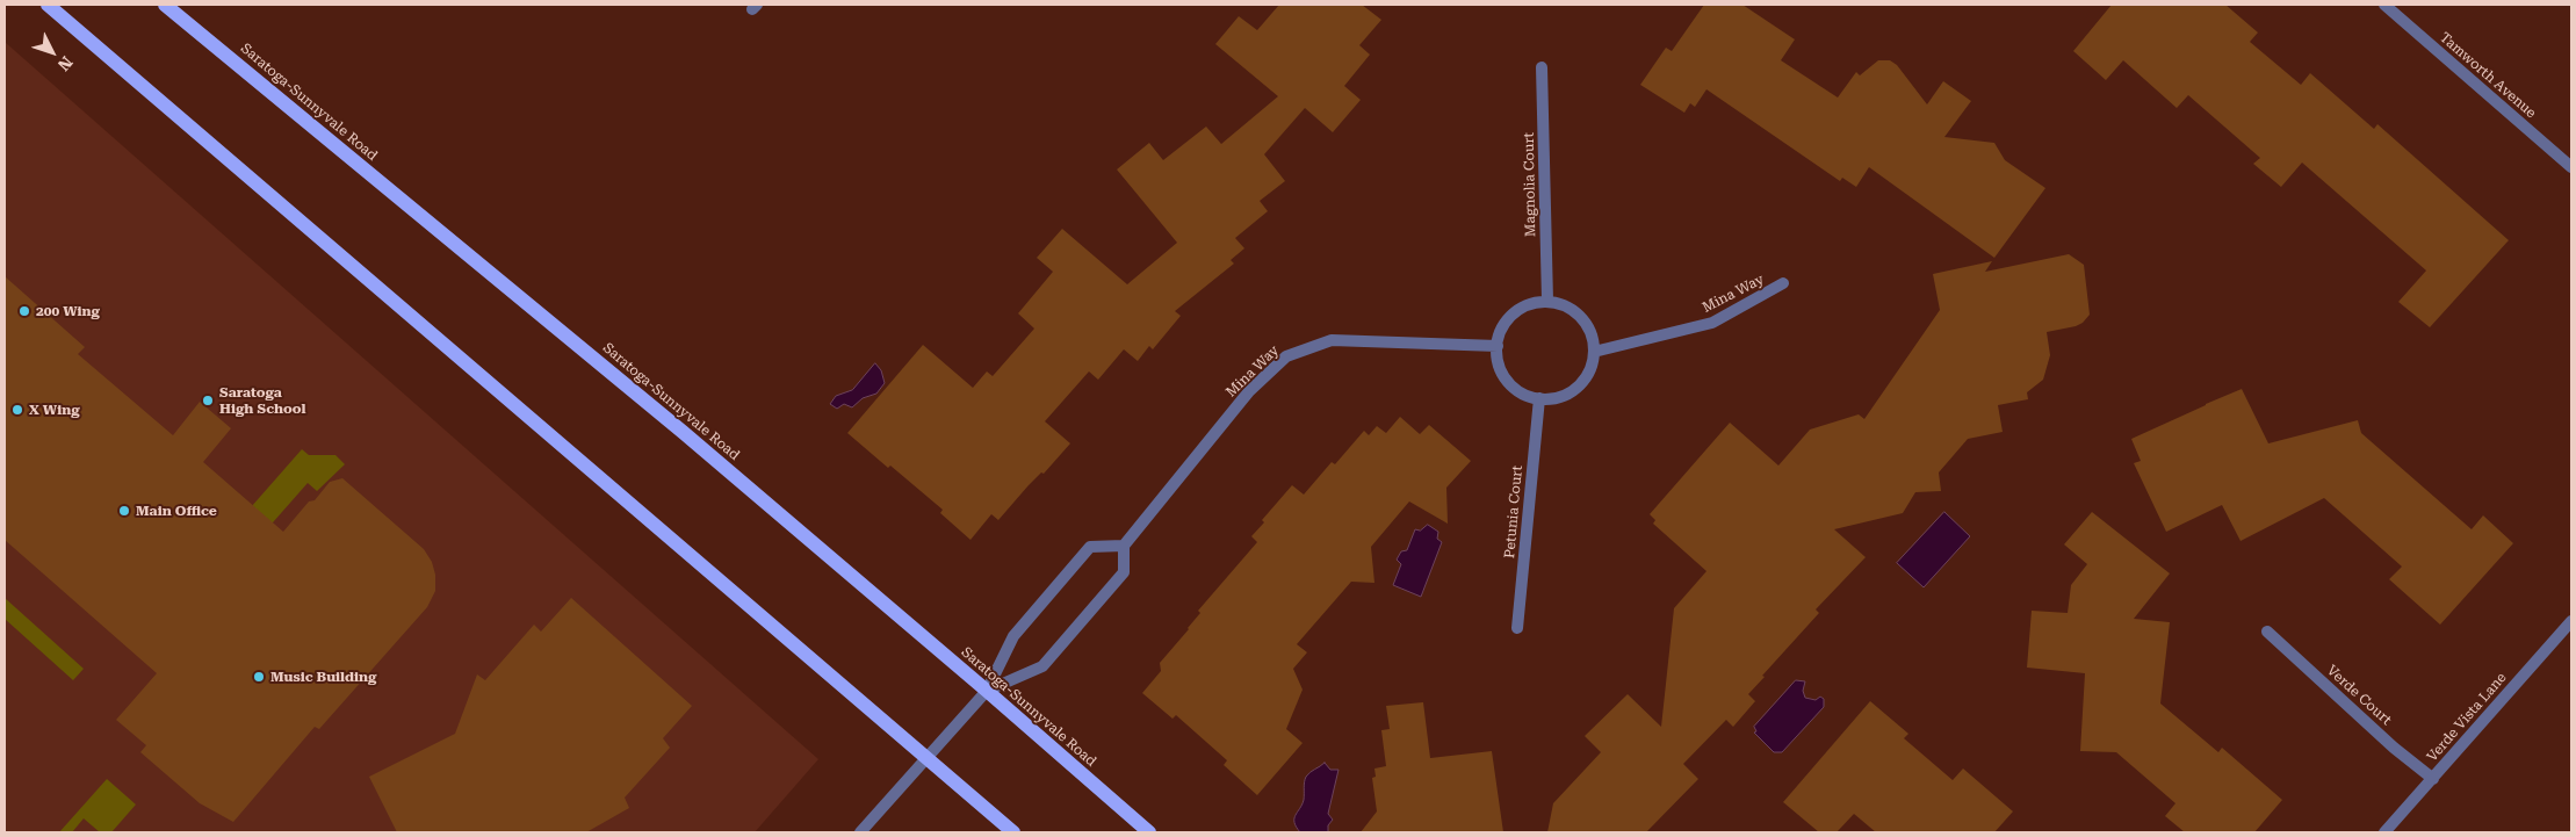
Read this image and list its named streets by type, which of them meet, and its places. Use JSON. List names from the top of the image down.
{
  "streets": {
    "main road": ["Saratoga-Sunnyvale Road"],
    "street": [
      "Tamworth Avenue",
      "Magnolia Court",
      "Mina Way",
      "Petunia Court",
      "Verde Court",
      "Verde Vista Lane"
    ]
  },
  "crossings": [
    ["Magnolia Court", "Mina Way"],
    ["Magnolia Court", "Petunia Court"],
    ["Mina Way", "Petunia Court"],
    ["Verde Court", "Verde Vista Lane"]
  ],
  "places": [
    "200 Wing",
    "Saratoga High School",
    "X Wing",
    "Main Office",
    "Music Building"
  ],
  "north": "bottom right"
}
